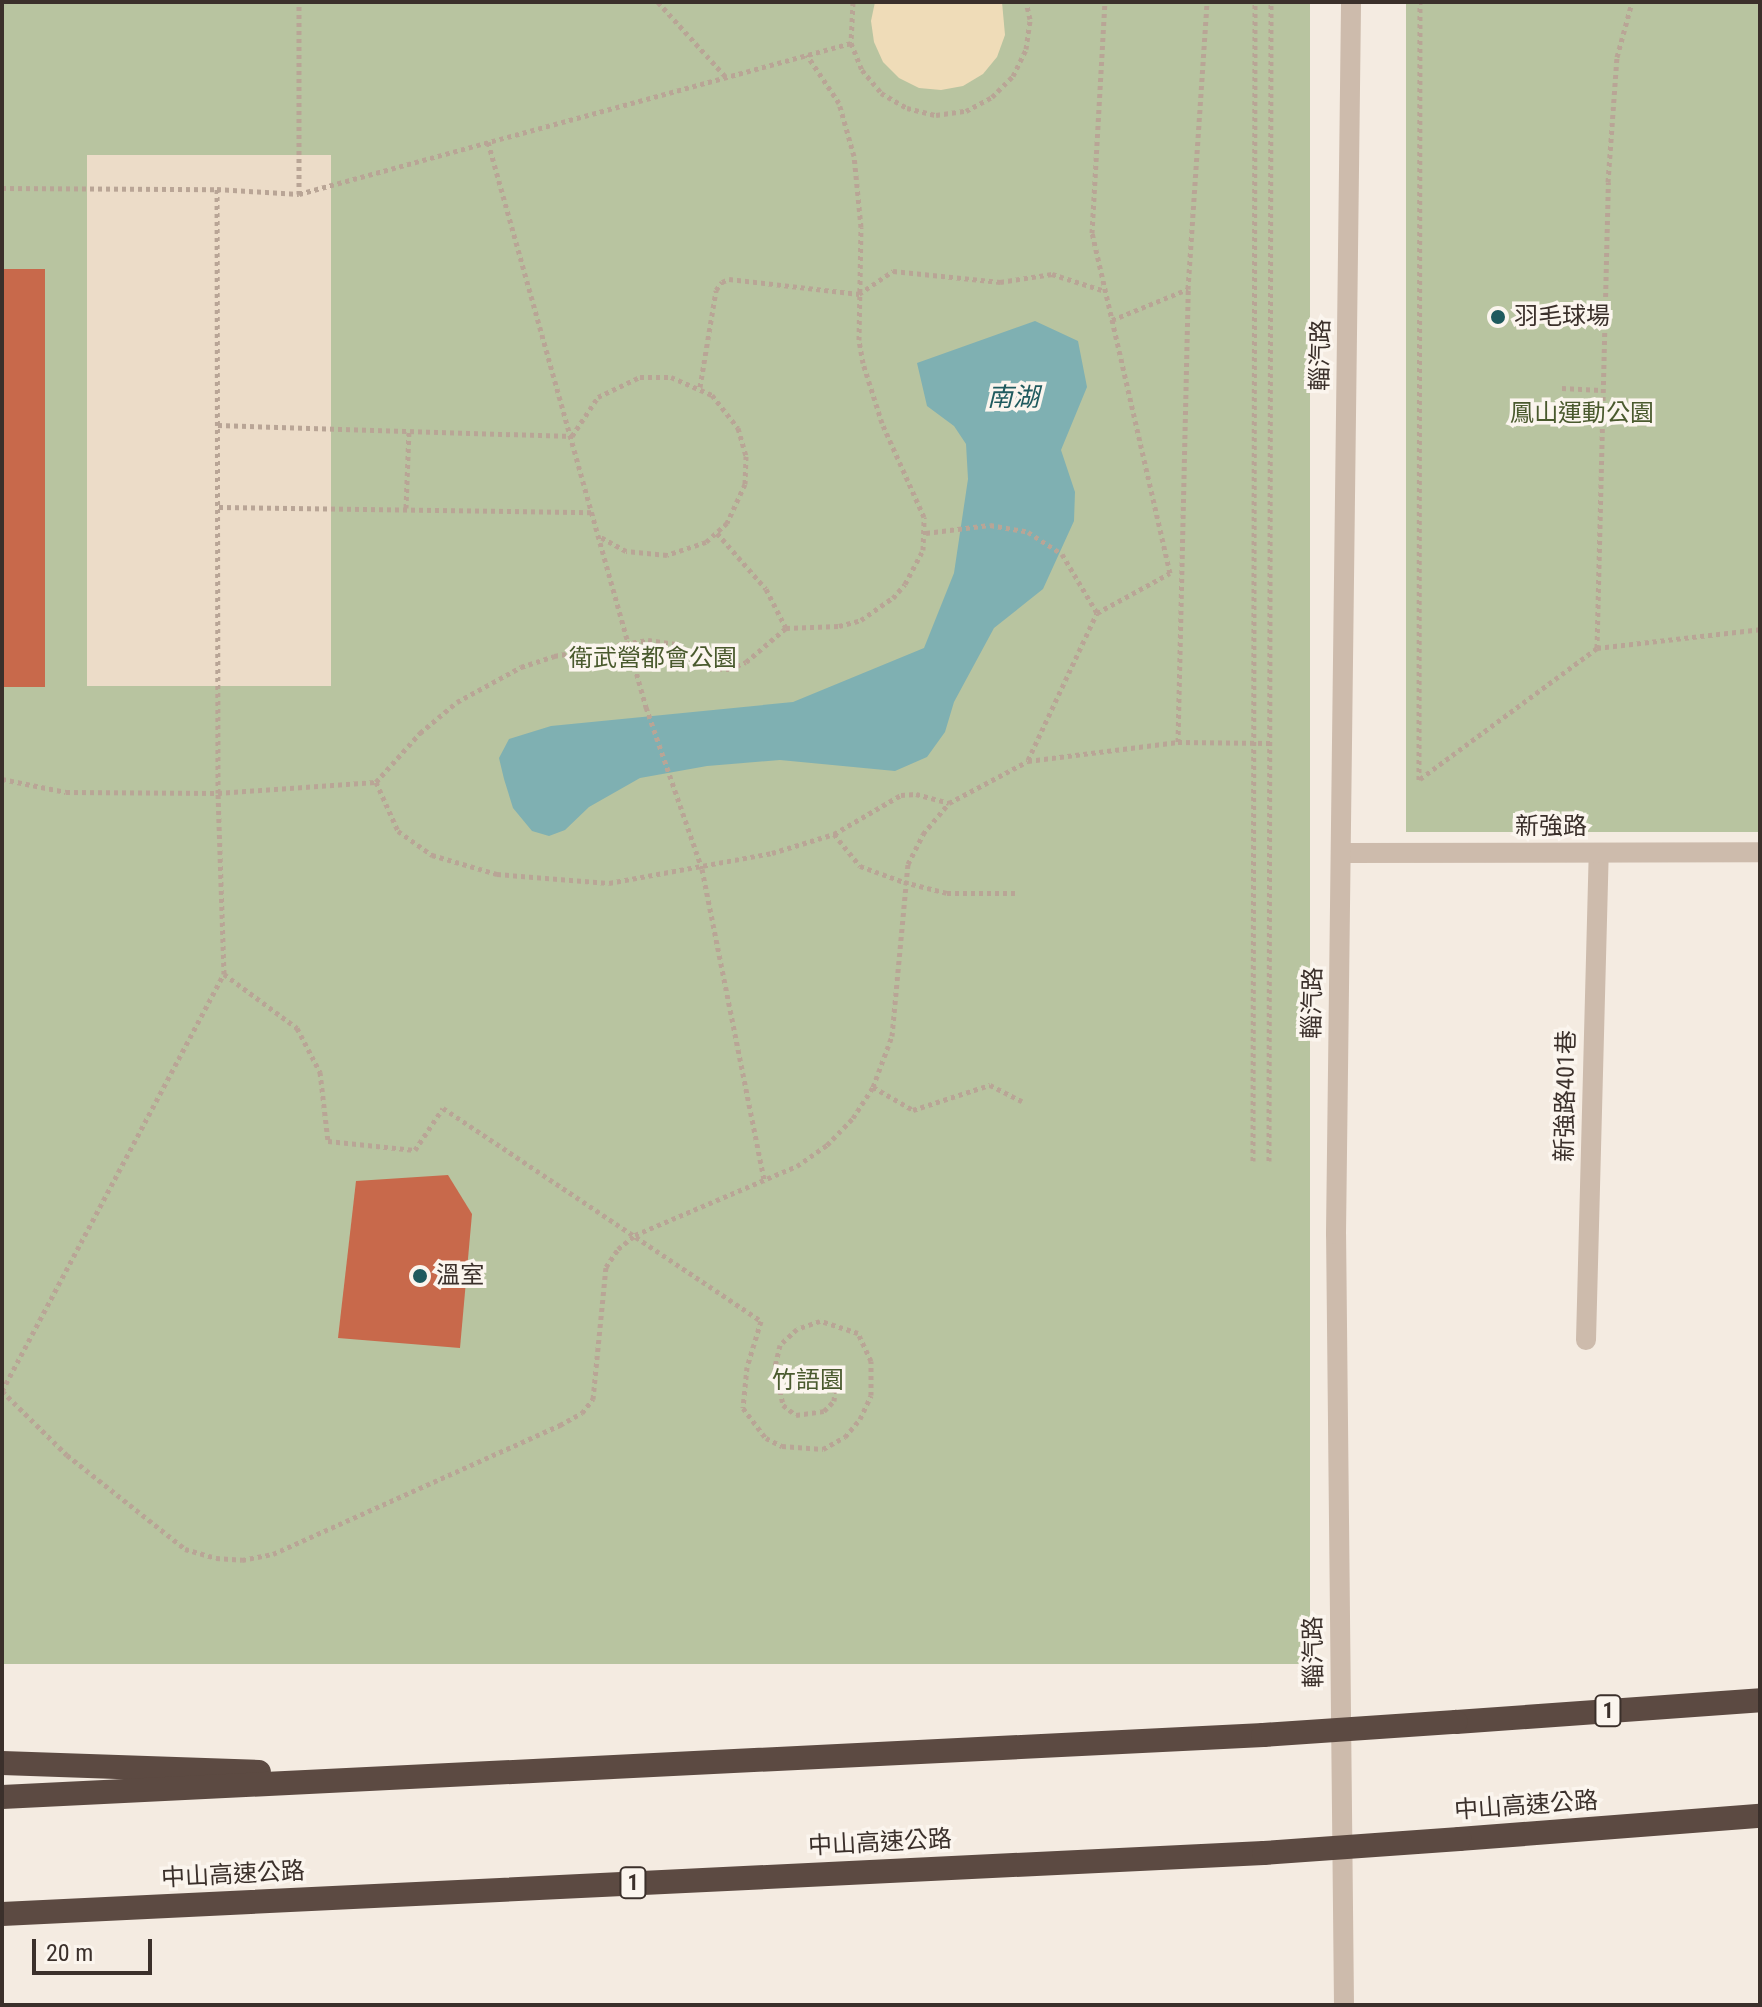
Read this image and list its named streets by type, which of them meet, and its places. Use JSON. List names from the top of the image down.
{
  "streets": {
    "highway": ["1", "中山高速公路"],
    "street": ["輜汽路", "新強路", "新強路401巷"]
  },
  "crossings": [
    ["輜汽路", "新強路"],
    ["新強路", "新強路401巷"]
  ],
  "water": ["南湖"],
  "parks": ["鳳山運動公園", "衛武營都會公園", "竹語園"],
  "places": ["羽毛球場", "溫室"],
  "scale_bar": "20 m"
}
